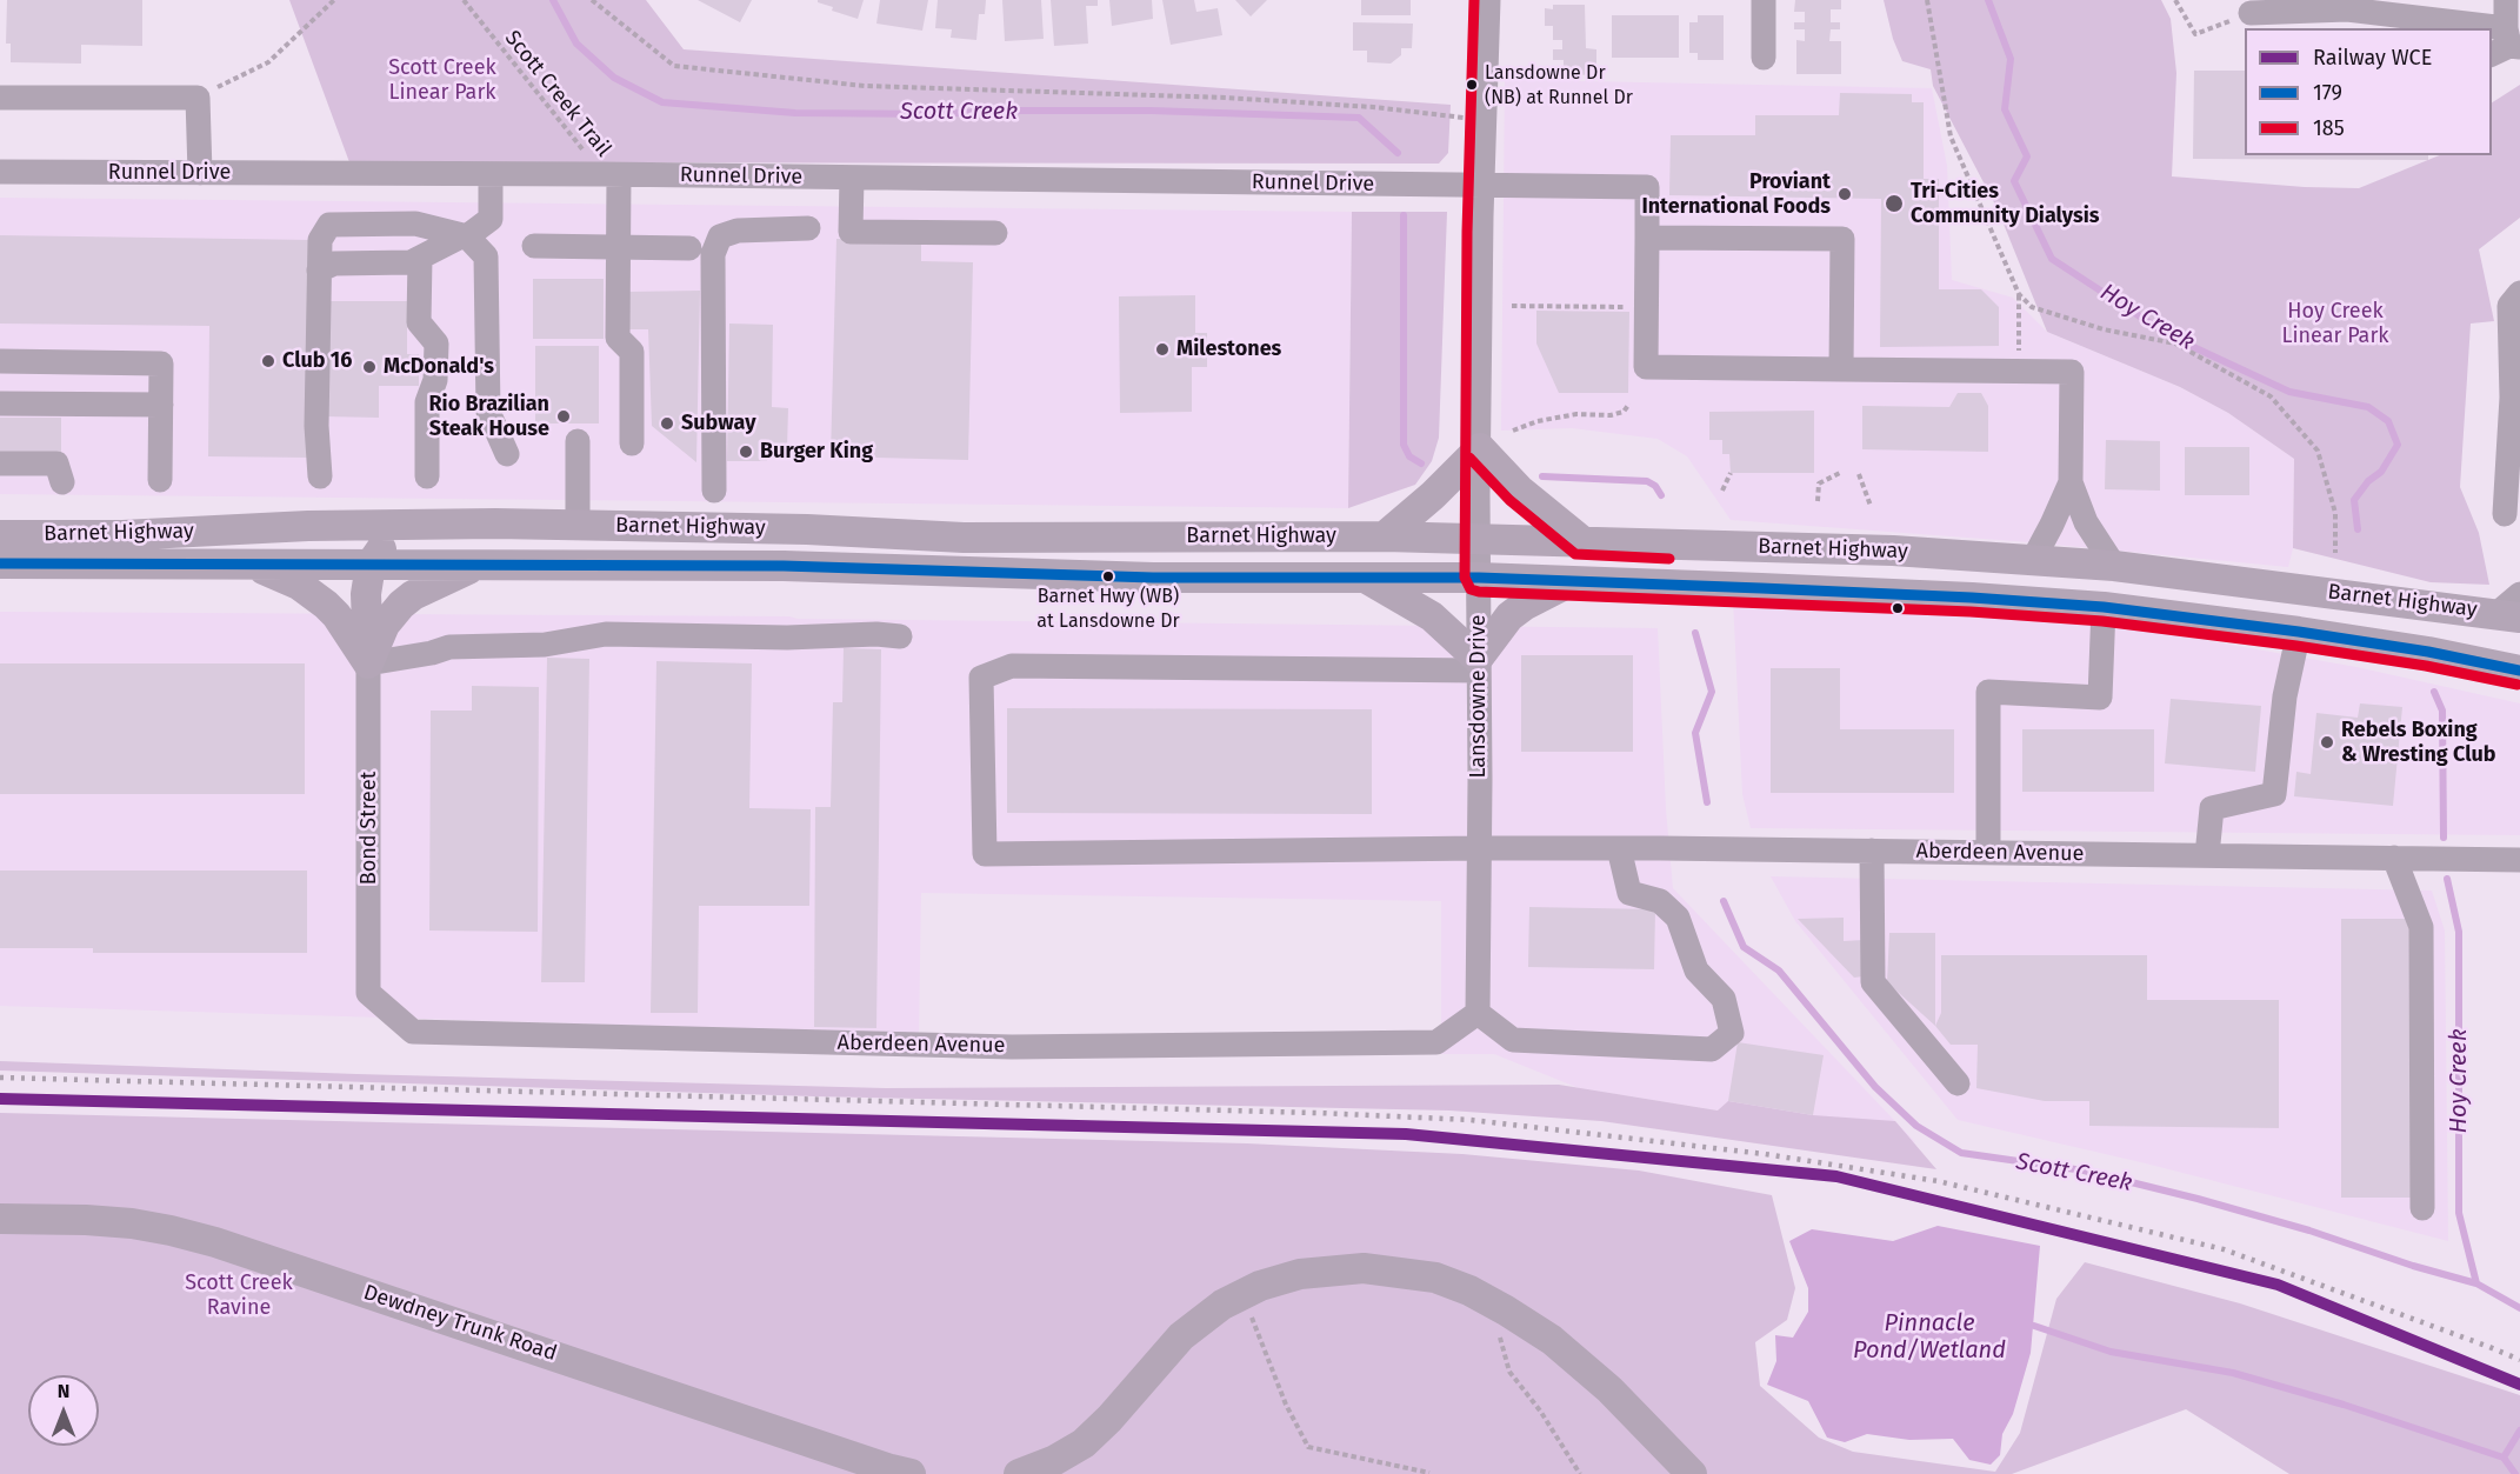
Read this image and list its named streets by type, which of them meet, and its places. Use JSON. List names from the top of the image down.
{
  "streets": {
    "main road": ["Barnet Highway", "Dewdney Trunk Road"],
    "street": [
      "Runnel Drive",
      "Lansdowne Drive",
      "Bond Street",
      "Aberdeen Avenue"
    ],
    "path": ["Scott Creek Trail"]
  },
  "crossings": [
    ["Scott Creek Trail", "Runnel Drive"],
    ["Runnel Drive", "Lansdowne Drive"],
    ["Barnet Highway", "Lansdowne Drive"],
    ["Lansdowne Drive", "Aberdeen Avenue"],
    ["Bond Street", "Aberdeen Avenue"]
  ],
  "water": ["Scott Creek", "Hoy Creek", "Pinnacle Pond/Wetland"],
  "parks": ["Scott Creek Linear Park", "Hoy Creek Linear Park", "Scott Creek Ravine"],
  "places": [
    "Lansdowne Dr (NB) at Runnel Dr",
    "Proviant International Foods",
    "Tri-Cities Community Dialysis",
    "Milestones",
    "Club 16",
    "McDonald's",
    "Rio Brazilian Steak House",
    "Subway",
    "Burger King",
    "Barnet Hwy (WB) at Lansdowne Dr",
    "Rebels Boxing & Wresting Club"
  ],
  "lines": ["transit line 185", "transit line 179", "rail line WCE"],
  "legend": ["Railway WCE", "179", "185"],
  "north": "top"
}
